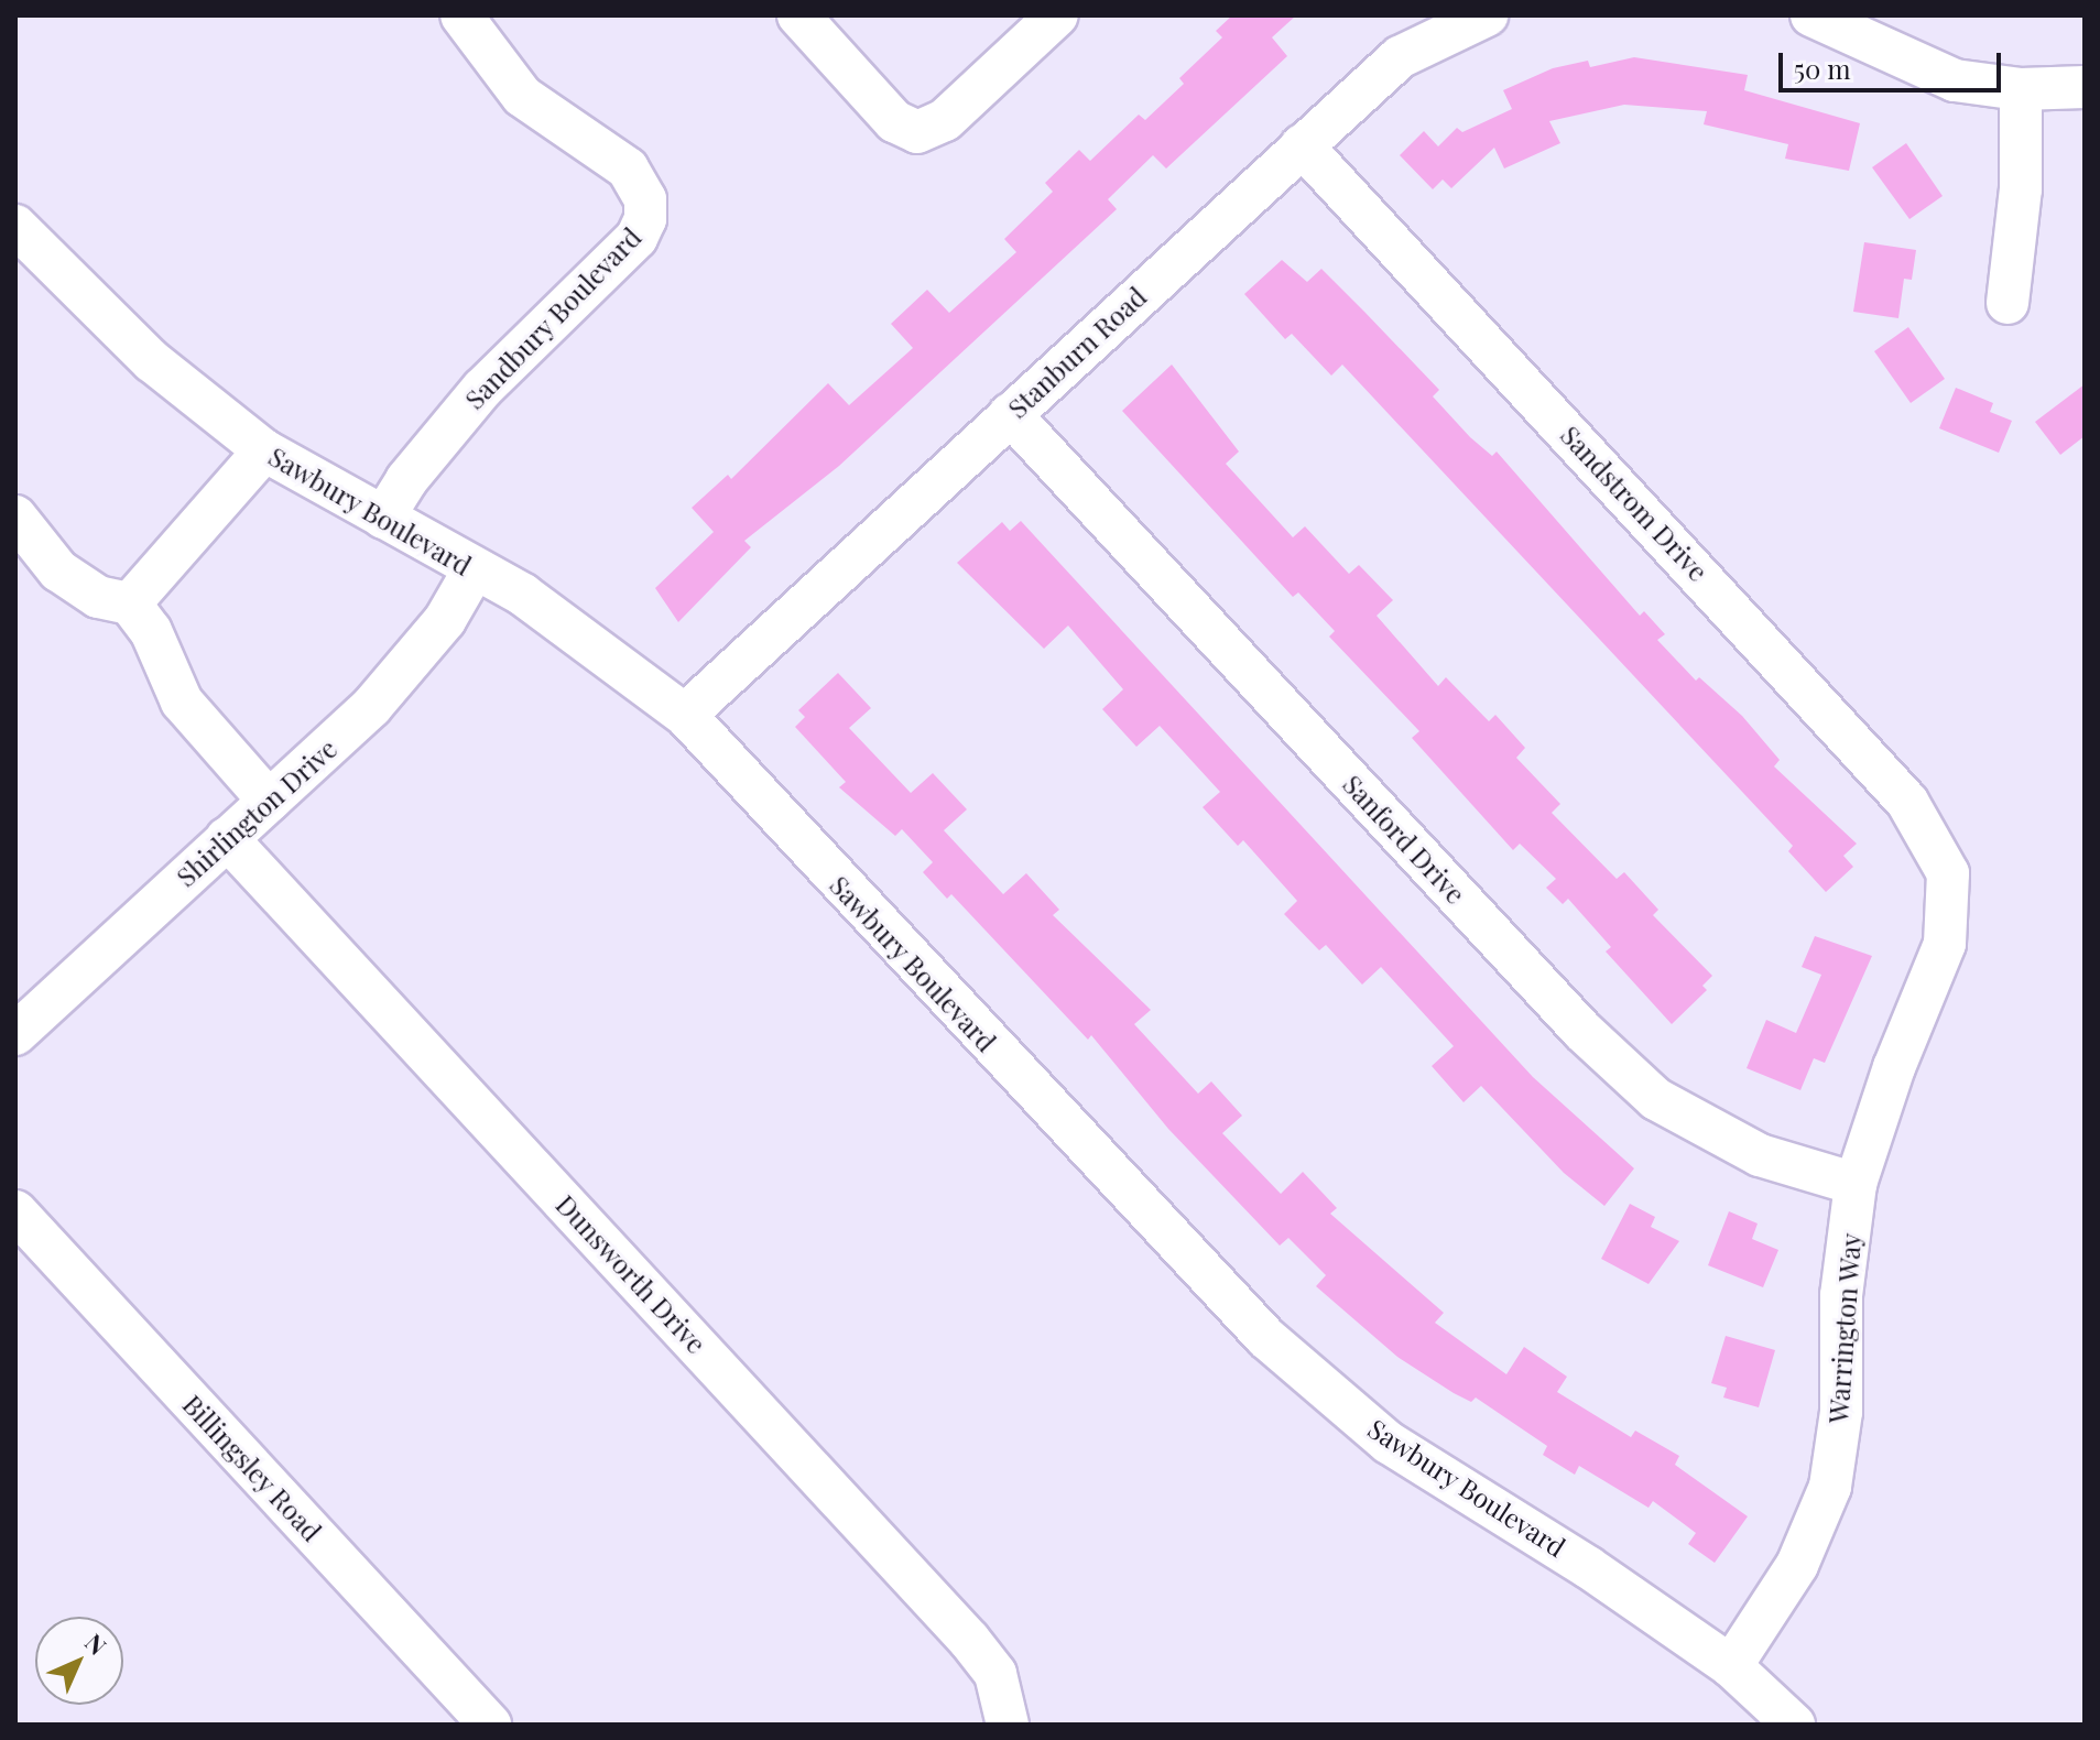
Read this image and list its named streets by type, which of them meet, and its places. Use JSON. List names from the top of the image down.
{
  "streets": {
    "street": [
      "Sandbury Boulevard",
      "Stanburn Road",
      "Sandstrom Drive",
      "Sawbury Boulevard",
      "Shirlington Drive",
      "Sanford Drive",
      "Dunsworth Drive",
      "Warrington Way",
      "Billingsley Road"
    ]
  },
  "crossings": [
    ["Sandbury Boulevard", "Sawbury Boulevard"],
    ["Stanburn Road", "Sandstrom Drive"],
    ["Stanburn Road", "Sawbury Boulevard"],
    ["Stanburn Road", "Sanford Drive"],
    ["Sandstrom Drive", "Warrington Way"],
    ["Sawbury Boulevard", "Shirlington Drive"],
    ["Sawbury Boulevard", "Warrington Way"],
    ["Shirlington Drive", "Dunsworth Drive"],
    ["Sanford Drive", "Warrington Way"]
  ],
  "scale_bar": "50 m",
  "north": "top right"
}
